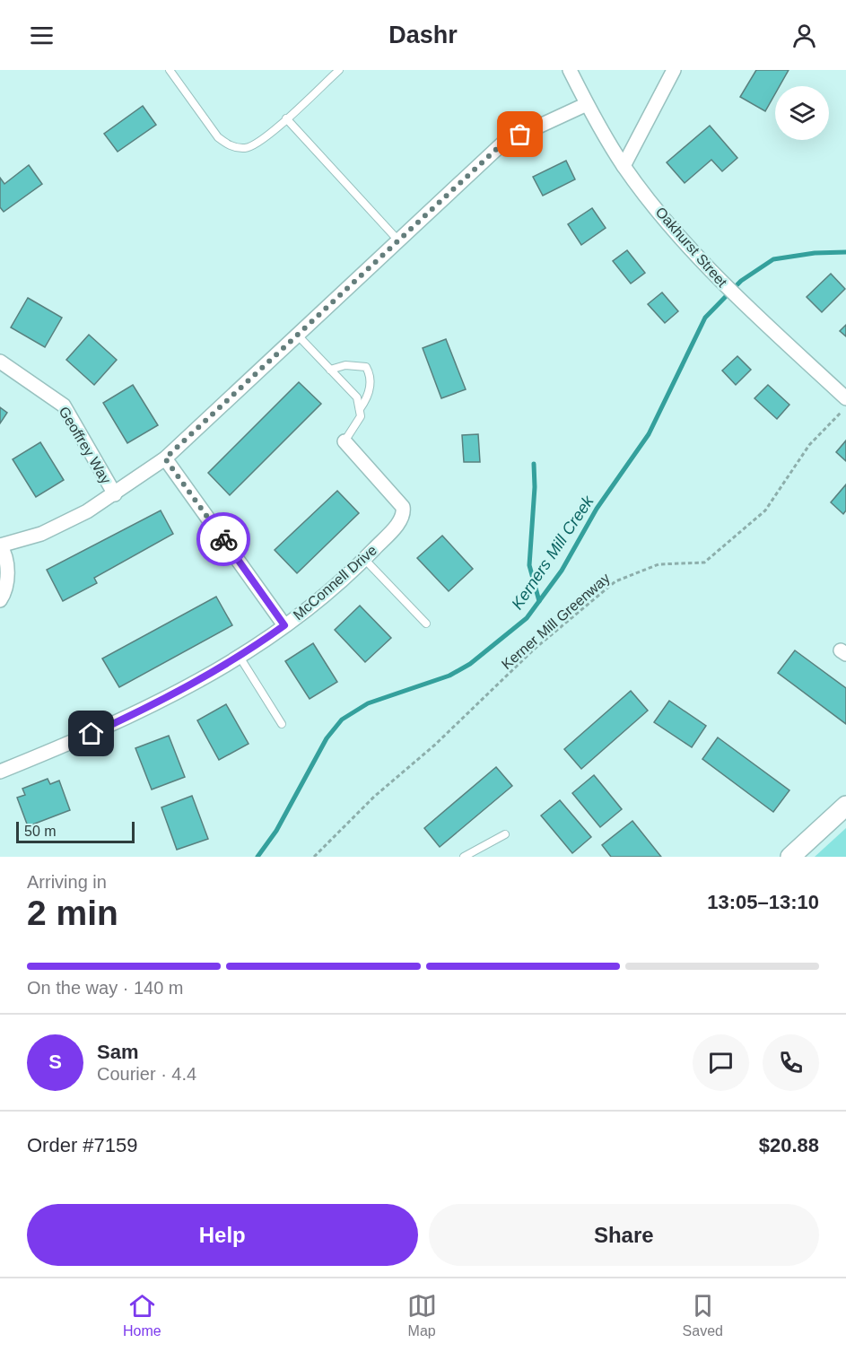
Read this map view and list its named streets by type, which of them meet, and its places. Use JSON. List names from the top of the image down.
{
  "streets": {
    "street": ["Oakhurst Street", "Geoffrey Way", "McConnell Drive"],
    "path": ["Kerner Mill Greenway"]
  },
  "crossings": [
    ["Oakhurst Street", "Kerner Mill Greenway"]
  ],
  "water": ["Kerners Mill Creek"],
  "scale_bar": "50 m",
  "page": {
    "header": "Dashr",
    "scale": "50 m",
    "heading": ["2 min", "Arriving in", "13:05–13:10"],
    "panel": [
      "Sam",
      "Courier · 4.4",
      "Order #7159",
      "$20.88"
    ],
    "bar": "On the way · 140 m",
    "round": "S",
    "buttons": ["Help", "Share"],
    "tabs": ["Home", "Map", "Saved"]
  }
}
